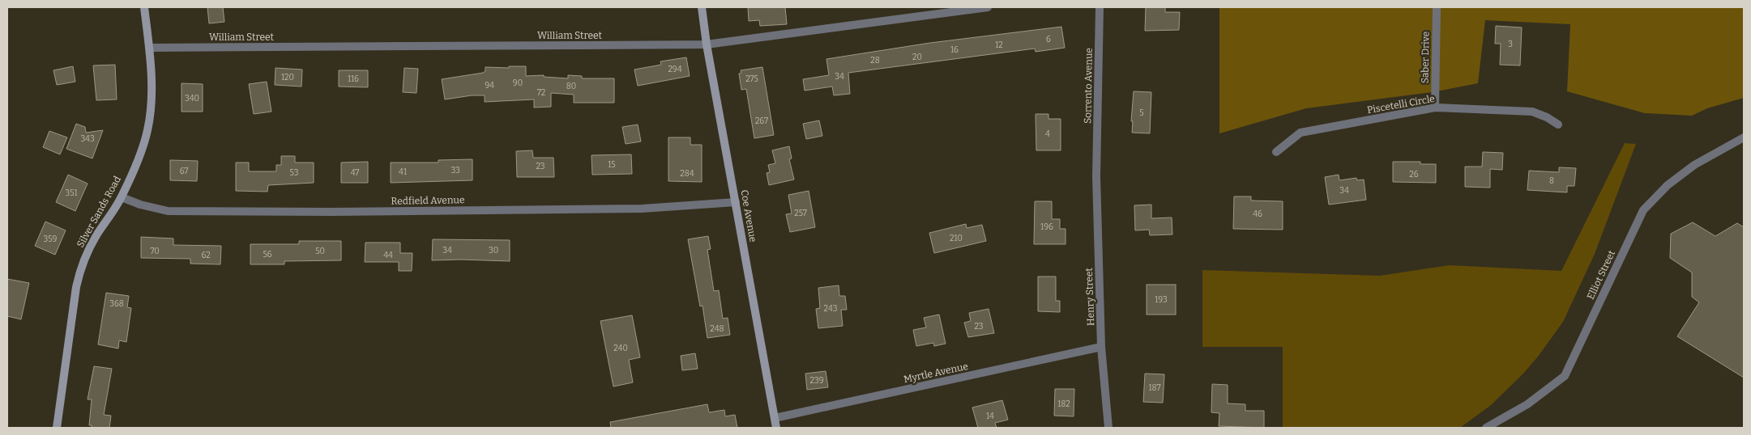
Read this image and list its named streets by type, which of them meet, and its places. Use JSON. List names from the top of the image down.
{
  "streets": {
    "main road": ["Silver Sands Road", "Coe Avenue"],
    "street": [
      "William Street",
      "Saber Drive",
      "Sorrento Avenue",
      "Piscetelli Circle",
      "Redfield Avenue",
      "Elliot Street",
      "Henry Street",
      "Myrtle Avenue"
    ]
  },
  "crossings": [
    ["William Street", "Silver Sands Road"],
    ["William Street", "Coe Avenue"],
    ["Saber Drive", "Piscetelli Circle"],
    ["Sorrento Avenue", "Henry Street"],
    ["Redfield Avenue", "Silver Sands Road"],
    ["Redfield Avenue", "Coe Avenue"],
    ["Coe Avenue", "Myrtle Avenue"],
    ["Henry Street", "Myrtle Avenue"]
  ],
  "house_numbers": [
    "6",
    "3",
    "12",
    "16",
    "20",
    "28",
    "294",
    "34",
    "120",
    "116",
    "275",
    "90",
    "94",
    "80",
    "72",
    "340",
    "5",
    "267",
    "4",
    "343",
    "15",
    "23",
    "33",
    "67",
    "41",
    "53",
    "47",
    "284",
    "26",
    "8",
    "34",
    "351",
    "257",
    "46",
    "196",
    "210",
    "359",
    "34",
    "30",
    "70",
    "50",
    "56",
    "62",
    "44",
    "193",
    "368",
    "243",
    "23",
    "248",
    "240",
    "239",
    "187",
    "182",
    "14"
  ]
}
